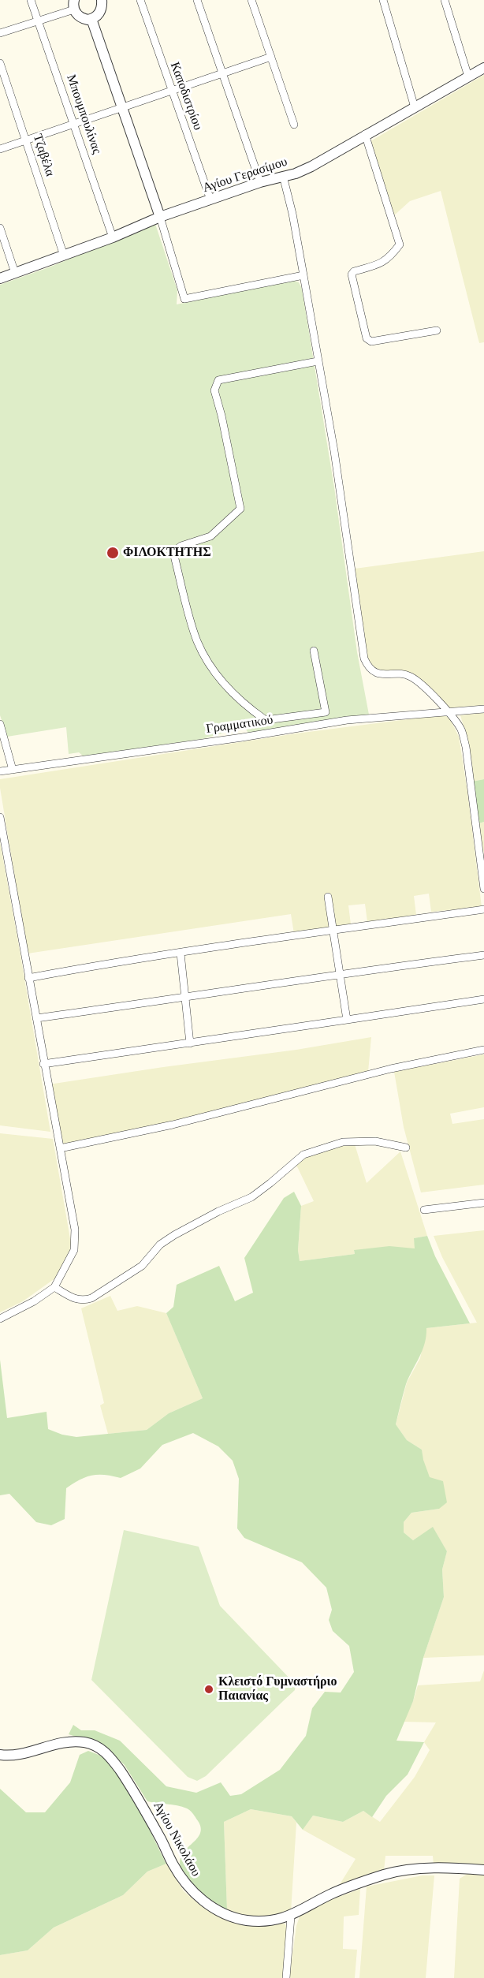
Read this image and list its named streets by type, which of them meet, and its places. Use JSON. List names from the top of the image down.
{
  "streets": {
    "street": [
      "Καποδιστρίου",
      "Μπουμπουλίνας",
      "Τζαβέλα",
      "Αγίου Γερασίμου",
      "Γραμματικού",
      "Αγίου Νικολάου"
    ]
  },
  "crossings": [
    ["Καποδιστρίου", "Αγίου Γερασίμου"],
    ["Μπουμπουλίνας", "Αγίου Γερασίμου"],
    ["Τζαβέλα", "Αγίου Γερασίμου"]
  ],
  "places": ["ΦΙΛΟΚΤΗΤΗΣ", "Κλειστό Γυμναστήριο Παιανίας"]
}
